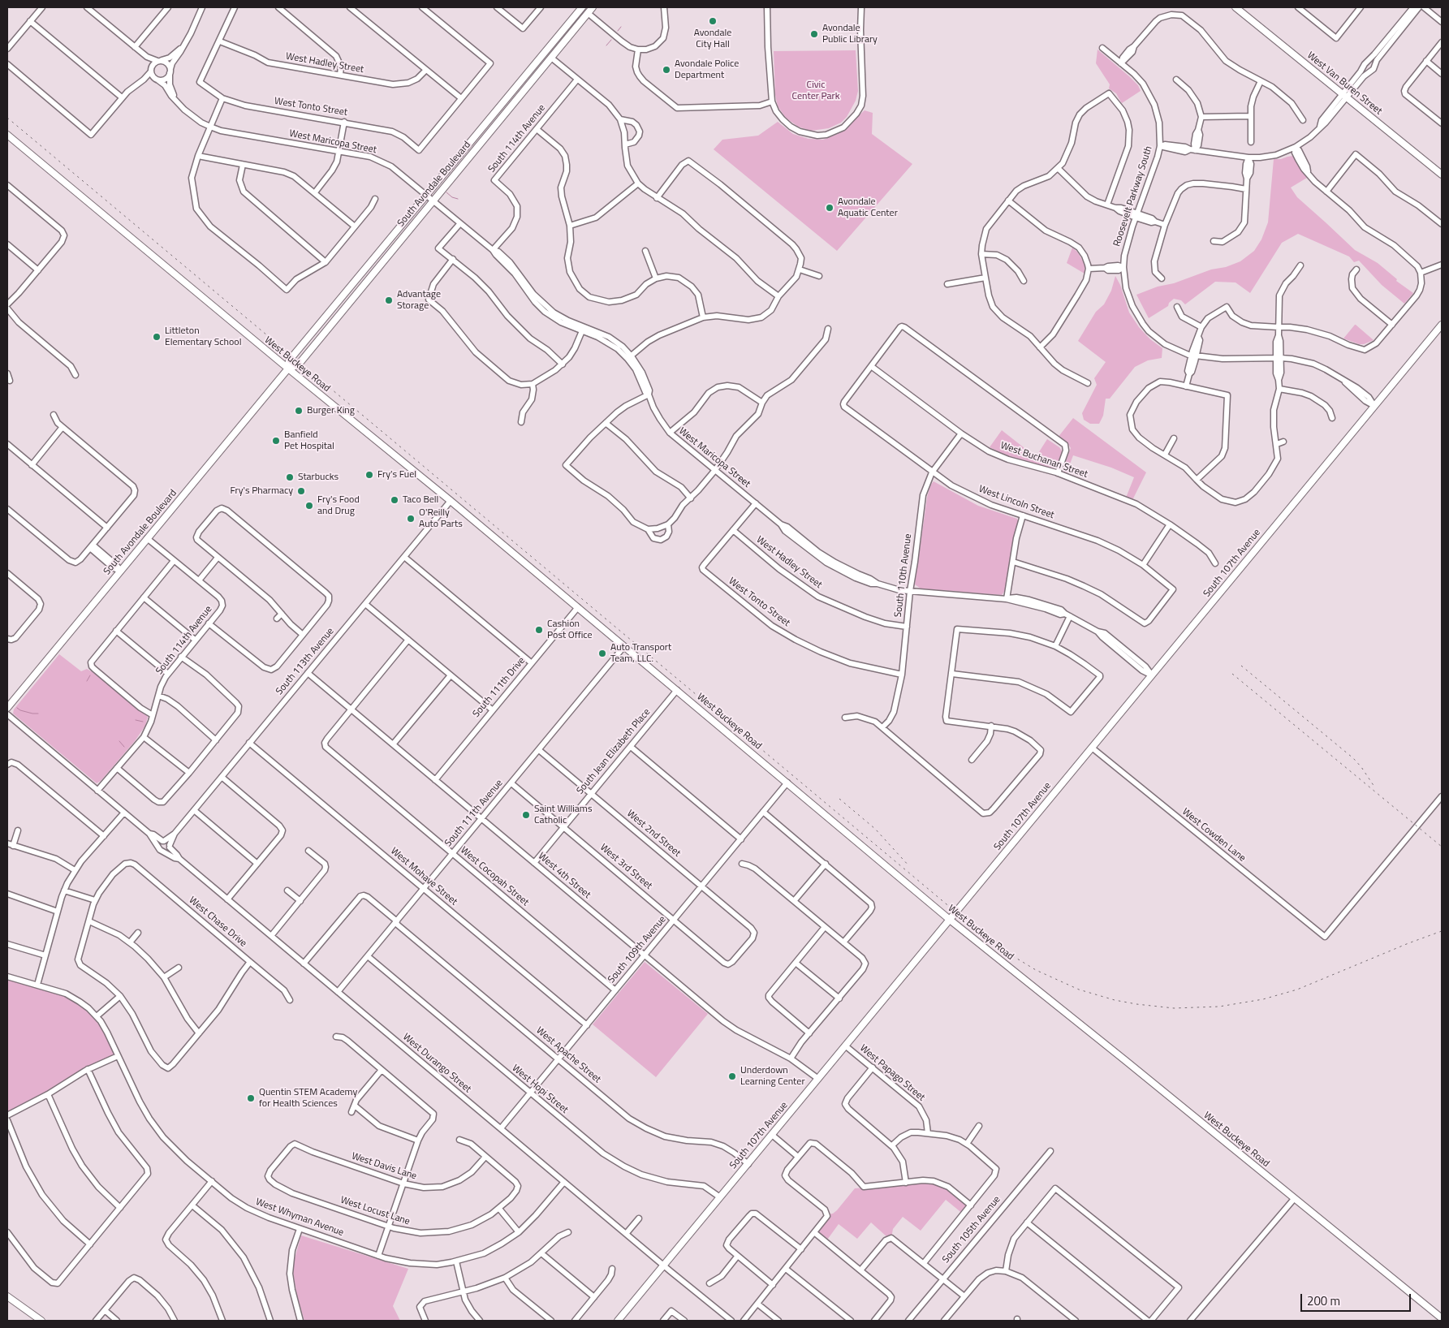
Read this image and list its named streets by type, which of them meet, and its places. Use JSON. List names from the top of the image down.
{
  "streets": {
    "main road": [
      "West Van Buren Street",
      "South Avondale Boulevard",
      "West Buckeye Road",
      "South 107th Avenue"
    ],
    "street": [
      "West Hadley Street",
      "West Tonto Street",
      "South 114th Avenue",
      "West Maricopa Street",
      "Roosevelt Parkway South",
      "West Buchanan Street",
      "West Lincoln Street",
      "South 110th Avenue",
      "South 113th Avenue",
      "South 111th Drive",
      "South Jean Elizabeth Place",
      "South 111th Avenue",
      "West 2nd Street",
      "West Cowden Lane",
      "West 3rd Street",
      "West 4th Street",
      "West Mohave Street",
      "West Cocopah Street",
      "West Chase Drive",
      "South 109th Avenue",
      "West Apache Street",
      "West Durango Street",
      "West Papago Street",
      "West Hopi Street",
      "West Davis Lane",
      "West Locust Lane",
      "West Whyman Avenue",
      "South 105th Avenue"
    ]
  },
  "crossings": [
    ["West Hadley Street", "West Tonto Street"],
    ["West Hadley Street", "South 110th Avenue"],
    ["West Tonto Street", "South 110th Avenue"],
    ["South 114th Avenue", "West Maricopa Street"],
    ["West Maricopa Street", "South Avondale Boulevard"],
    ["West Maricopa Street", "South 107th Avenue"],
    ["West Maricopa Street", "South 110th Avenue"],
    ["South Avondale Boulevard", "West Buckeye Road"],
    ["Roosevelt Parkway South", "South 107th Avenue"],
    ["West Buckeye Road", "South 107th Avenue"],
    ["West Buckeye Road", "South 113th Avenue"],
    ["West Buckeye Road", "South 111th Drive"],
    ["West Buckeye Road", "South Jean Elizabeth Place"],
    ["West Buckeye Road", "South 111th Avenue"],
    ["West Buckeye Road", "South 109th Avenue"],
    ["West Buchanan Street", "West Lincoln Street"],
    ["West Buchanan Street", "South 110th Avenue"],
    ["West Lincoln Street", "South 110th Avenue"],
    ["South 107th Avenue", "West Cowden Lane"],
    ["South 107th Avenue", "West 4th Street"],
    ["South 107th Avenue", "West Apache Street"],
    ["South 107th Avenue", "West Durango Street"],
    ["South 107th Avenue", "West Papago Street"],
    ["South 107th Avenue", "West Hopi Street"],
    ["South 113th Avenue", "West 4th Street"],
    ["South 113th Avenue", "West Mohave Street"],
    ["South 111th Drive", "West 4th Street"],
    ["South Jean Elizabeth Place", "West 2nd Street"],
    ["South Jean Elizabeth Place", "West 3rd Street"],
    ["South Jean Elizabeth Place", "West 4th Street"],
    ["South 111th Avenue", "West 2nd Street"],
    ["South 111th Avenue", "West 3rd Street"],
    ["South 111th Avenue", "West 4th Street"],
    ["South 111th Avenue", "West Mohave Street"],
    ["South 111th Avenue", "West Cocopah Street"],
    ["South 111th Avenue", "West Apache Street"],
    ["South 111th Avenue", "West Durango Street"],
    ["South 111th Avenue", "West Hopi Street"],
    ["West 2nd Street", "West 3rd Street"],
    ["West 2nd Street", "South 109th Avenue"],
    ["West 3rd Street", "South 109th Avenue"],
    ["West 4th Street", "West Cocopah Street"],
    ["West 4th Street", "South 109th Avenue"],
    ["West Mohave Street", "South 109th Avenue"],
    ["West Cocopah Street", "South 109th Avenue"],
    ["South 109th Avenue", "West Apache Street"],
    ["South 109th Avenue", "West Durango Street"],
    ["South 109th Avenue", "West Hopi Street"],
    ["West Apache Street", "West Durango Street"],
    ["West Durango Street", "West Whyman Avenue"],
    ["West Davis Lane", "West Locust Lane"]
  ],
  "parks": ["Civic Center Park"],
  "places": [
    "Avondale City Hall",
    "Avondale Public Library",
    "Avondale Police Department",
    "Avondale Aquatic Center",
    "Advantage Storage",
    "Littleton Elementary School",
    "Burger King",
    "Banfield Pet Hospital",
    "Fry's Fuel",
    "Starbucks",
    "Fry's Pharmacy",
    "Taco Bell",
    "Fry's Food and Drug",
    "O'Reilly Auto Parts",
    "Cashion Post Office",
    "Auto Transport Team, LLC.",
    "Saint Williams Catholic",
    "Underdown Learning Center",
    "Quentin STEM Academy for Health Sciences"
  ],
  "scale_bar": "200 m"
}
